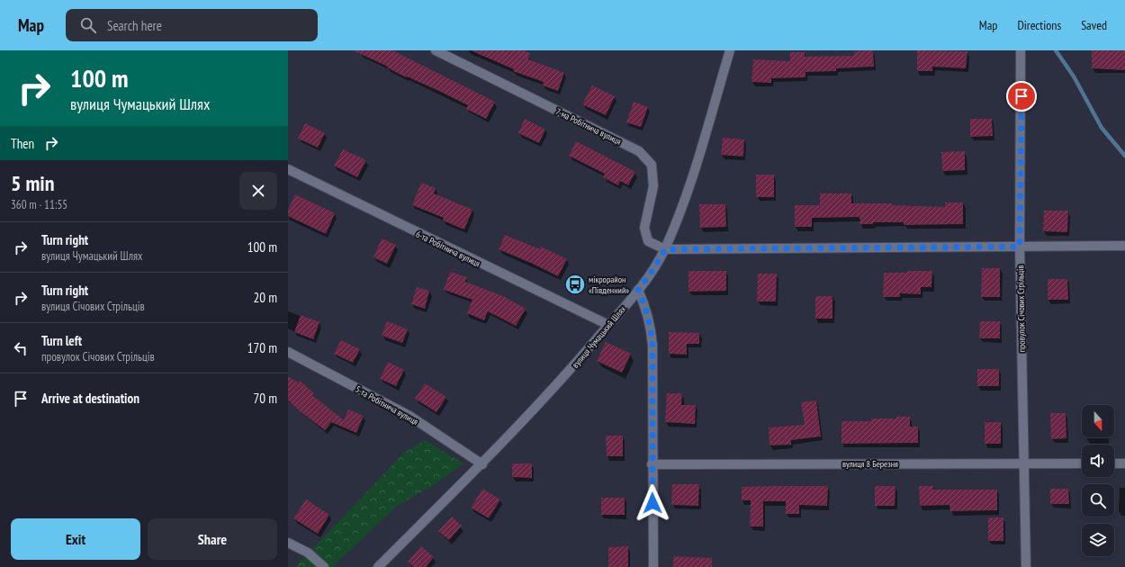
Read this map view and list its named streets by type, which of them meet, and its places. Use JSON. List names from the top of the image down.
{
  "streets": {
    "street": [
      "7-ма Робітнича вулиця",
      "6-та Робітнича вулиця",
      "провулок Січових Стрільців",
      "вулиця Чумацький Шлях",
      "5-та Робітнича вулиця",
      "вулиця 8 Березня"
    ]
  },
  "crossings": [
    ["7-ма Робітнича вулиця", "вулиця Чумацький Шлях"],
    ["6-та Робітнича вулиця", "вулиця Чумацький Шлях"],
    ["провулок Січових Стрільців", "вулиця 8 Березня"],
    ["вулиця Чумацький Шлях", "5-та Робітнича вулиця"]
  ],
  "places": {
    "bus stop": ["мікрорайон «Південний»"]
  },
  "north": "bottom",
  "page": {
    "header": "Map",
    "search": "Search here",
    "nav": ["Map", "Directions", "Saved"],
    "turn": ["100 m", "вулиця Чумацький Шлях"],
    "then": "Then",
    "heading": ["5 min", "360 m · 11:55"],
    "list": [
      {
        "name": "Turn right",
        "note": "вулиця Чумацький Шлях",
        "value": "100 m"
      },
      {
        "name": "Turn right",
        "note": "вулиця Січових Стрільців",
        "value": "20 m"
      },
      {
        "name": "Turn left",
        "note": "провулок Січових Стрільців",
        "value": "170 m"
      },
      {
        "name": "Arrive at destination",
        "value": "70 m"
      }
    ],
    "buttons": ["Exit", "Share"]
  }
}
